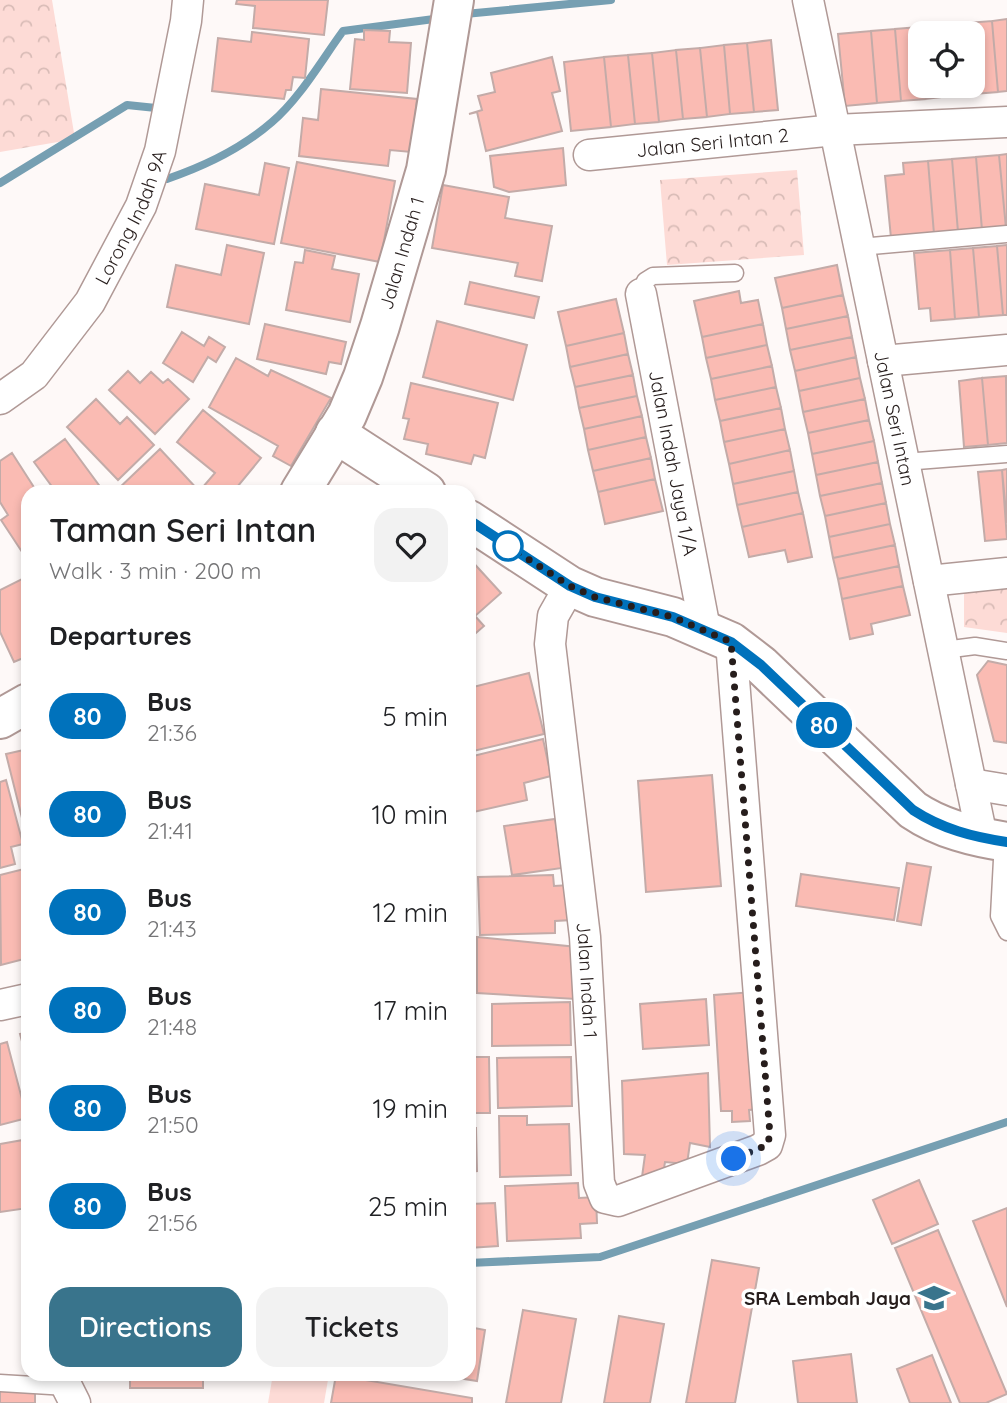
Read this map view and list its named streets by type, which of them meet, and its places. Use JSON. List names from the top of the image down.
{
  "streets": {
    "street": [
      "Jalan Seri Intan 2",
      "Lorong Indah 9A",
      "Jalan Indah 1",
      "Jalan Seri Intan",
      "Jalan Indah Jaya 1/A"
    ]
  },
  "crossings": [
    ["Jalan Seri Intan 2", "Jalan Seri Intan"],
    ["Jalan Indah 1", "Jalan Indah Jaya 1/A"]
  ],
  "places": {
    "school or university": ["SRA Lembah Jaya"]
  },
  "lines": ["bus line 80"],
  "page": {
    "on_map": "80",
    "heading": [
      ["Taman Seri Intan", "Walk · 3 min · 200 m"],
      "Departures"
    ],
    "list": [
      {
        "mark": "80",
        "name": "Bus",
        "note": "21:36",
        "value": "5 min"
      },
      {
        "mark": "80",
        "name": "Bus",
        "note": "21:41",
        "value": "10 min"
      },
      {
        "mark": "80",
        "name": "Bus",
        "note": "21:43",
        "value": "12 min"
      },
      {
        "mark": "80",
        "name": "Bus",
        "note": "21:48",
        "value": "17 min"
      },
      {
        "mark": "80",
        "name": "Bus",
        "note": "21:50",
        "value": "19 min"
      },
      {
        "mark": "80",
        "name": "Bus",
        "note": "21:56",
        "value": "25 min"
      }
    ],
    "buttons": ["Directions", "Tickets"]
  }
}
